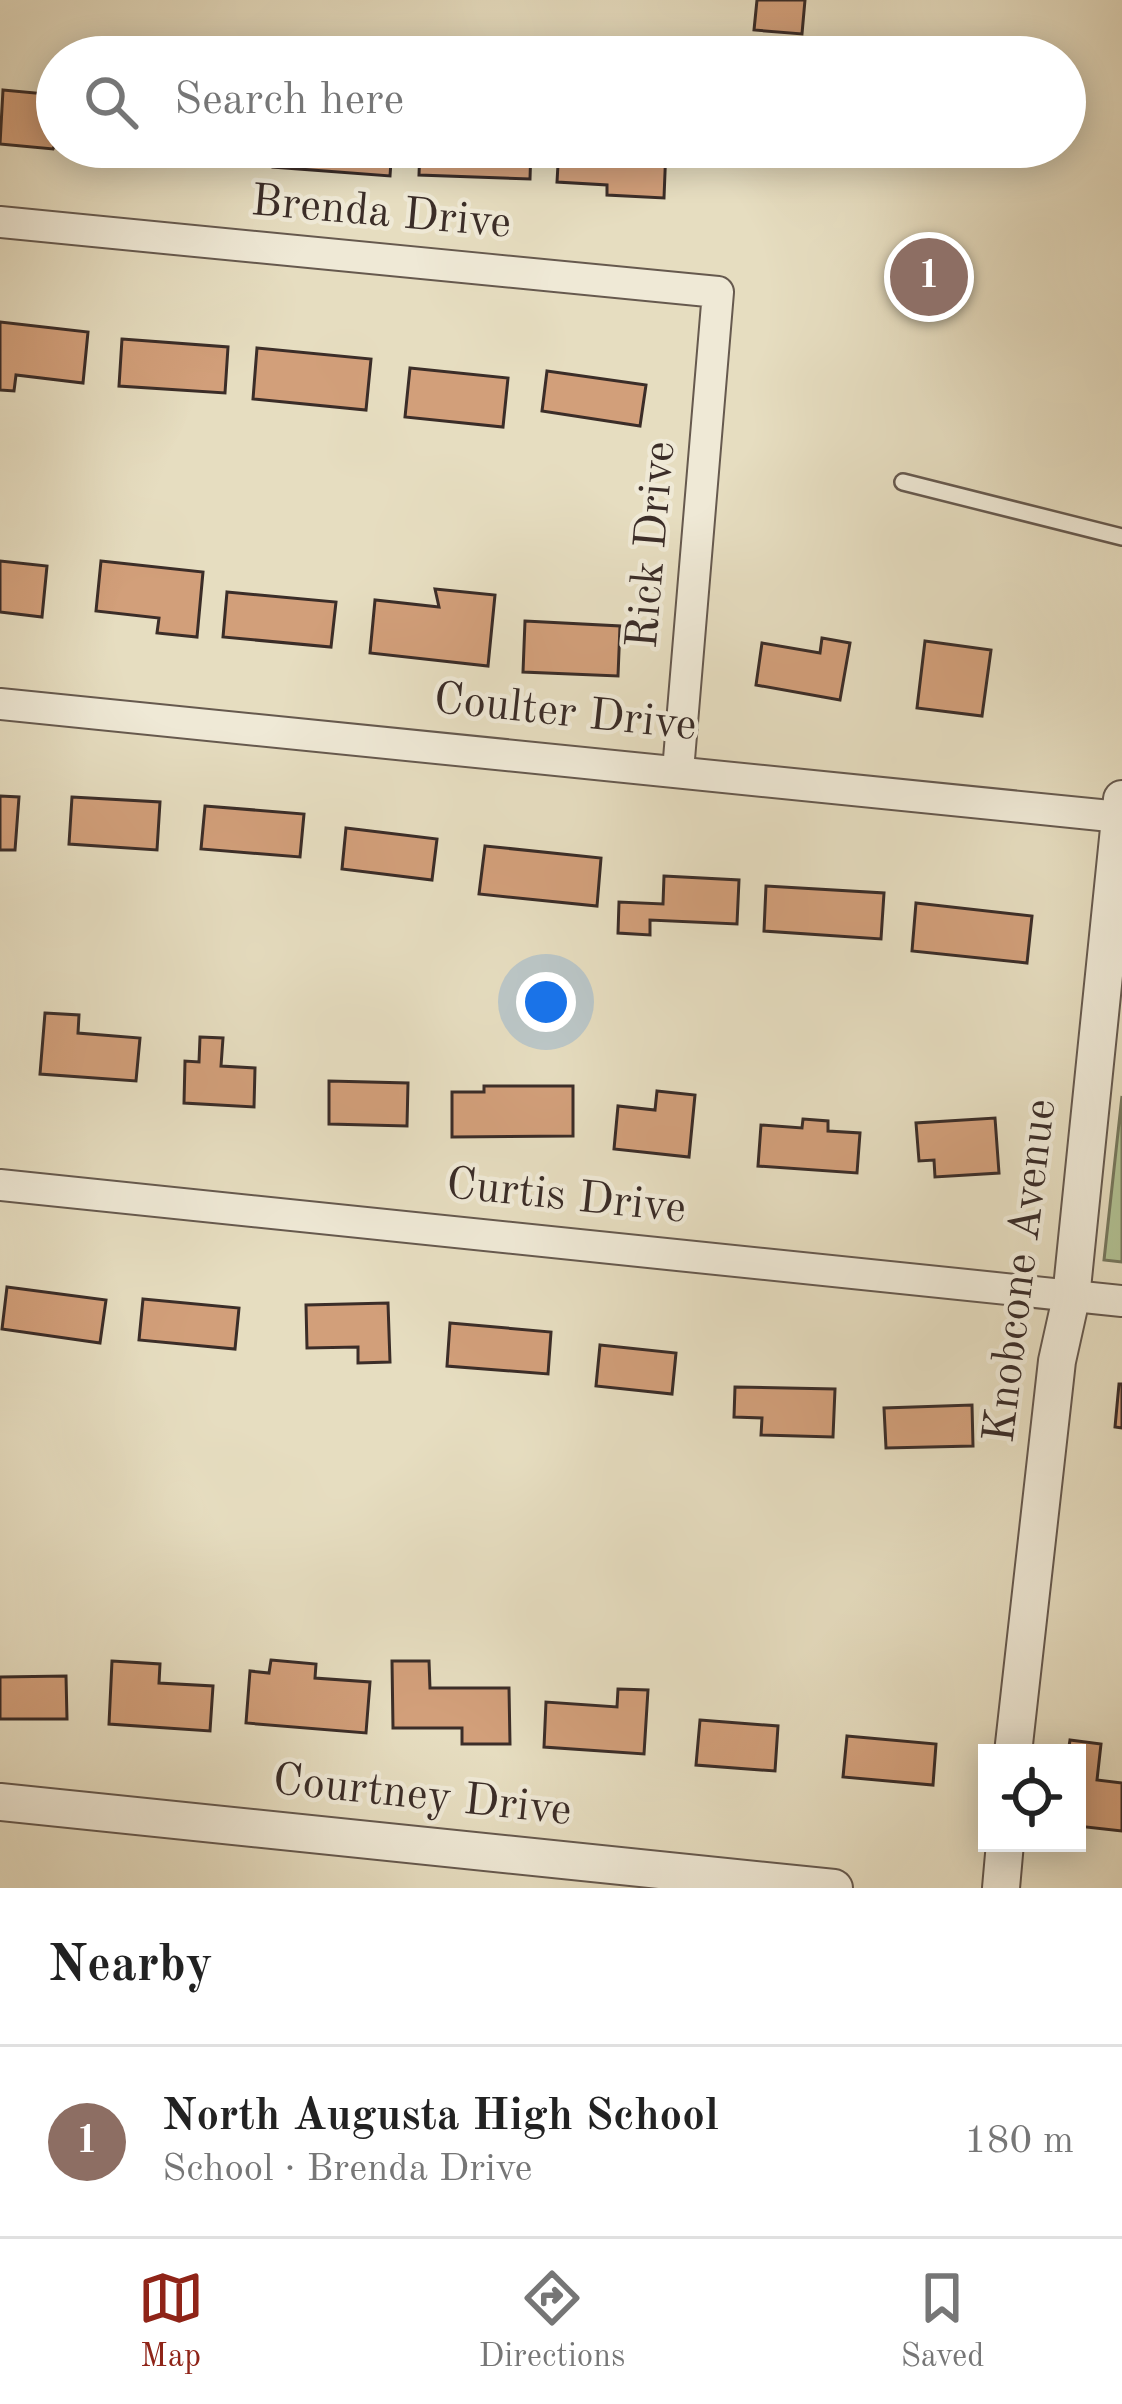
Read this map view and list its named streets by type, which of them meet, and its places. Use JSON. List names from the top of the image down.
{
  "streets": {
    "street": [
      "Brenda Drive",
      "Rick Drive",
      "Coulter Drive",
      "Curtis Drive",
      "Knobcone Avenue",
      "Courtney Drive"
    ]
  },
  "crossings": [
    ["Brenda Drive", "Rick Drive"],
    ["Rick Drive", "Coulter Drive"],
    ["Coulter Drive", "Knobcone Avenue"],
    ["Curtis Drive", "Knobcone Avenue"]
  ],
  "page": {
    "search": "Search here",
    "pins": "1",
    "heading": "Nearby",
    "list": [
      {
        "mark": "1",
        "name": "North Augusta High School",
        "note": "School · Brenda Drive",
        "value": "180 m"
      }
    ],
    "nav": ["Map", "Directions", "Saved"]
  }
}
